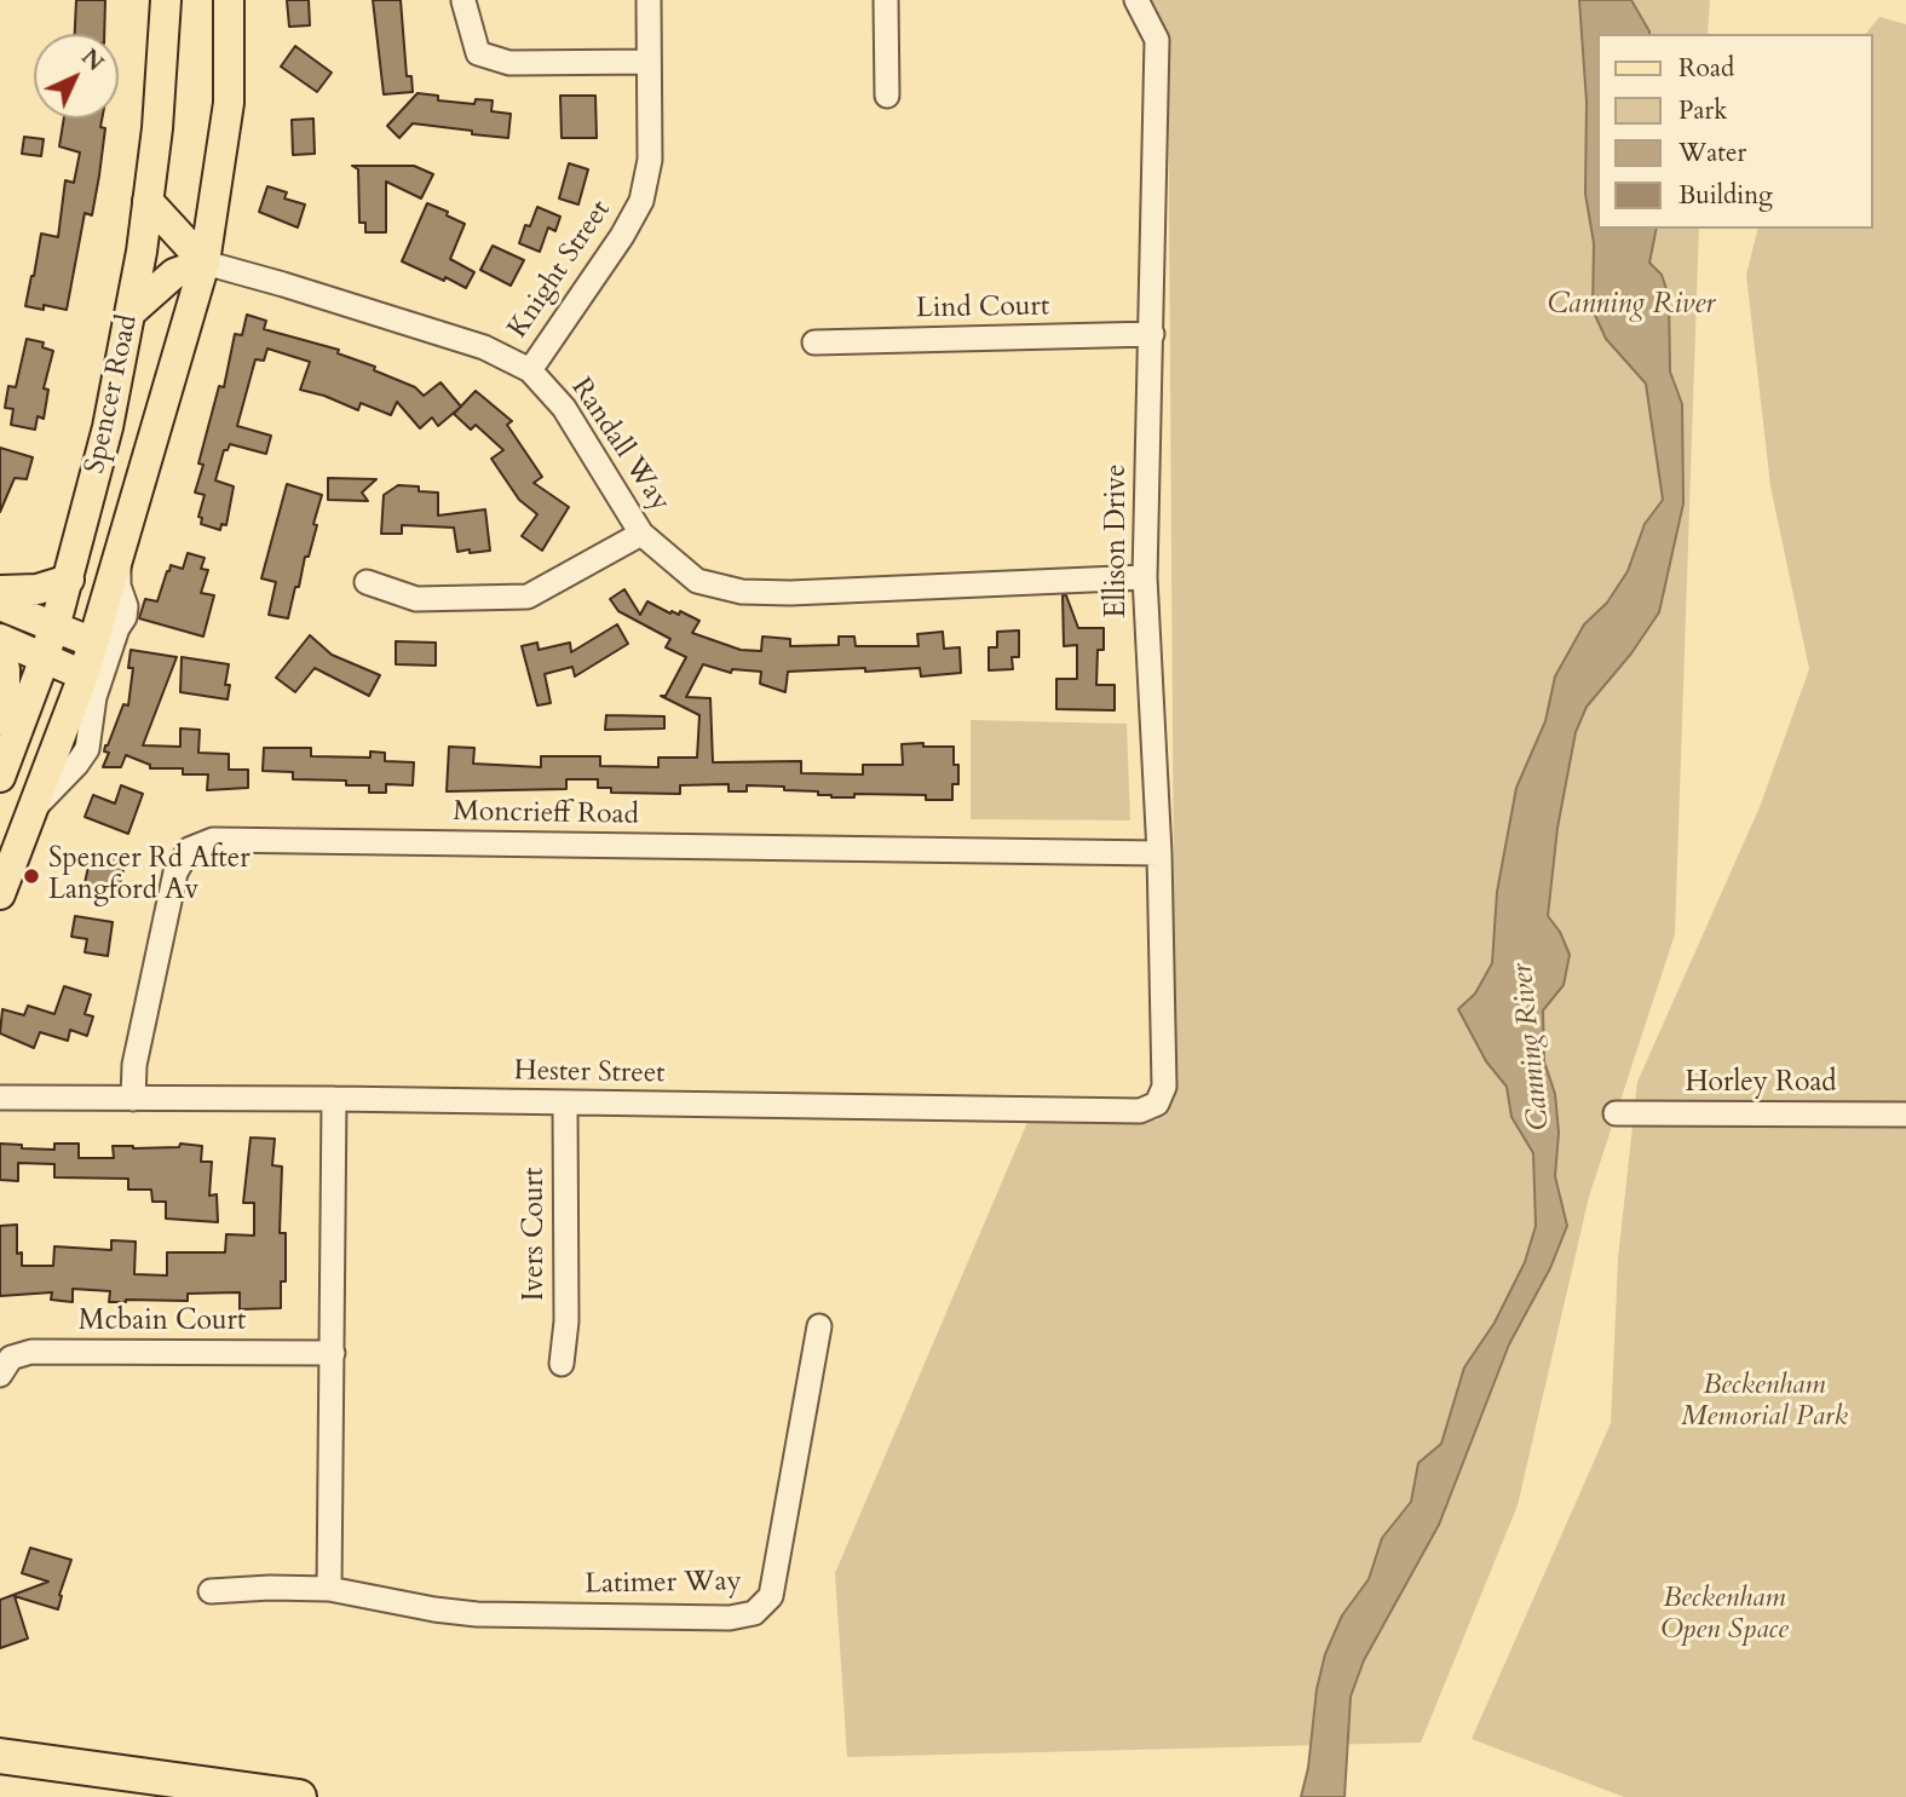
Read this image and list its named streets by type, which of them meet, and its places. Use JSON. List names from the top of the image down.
{
  "streets": {
    "main road": ["Spencer Road"],
    "street": [
      "Knight Street",
      "Lind Court",
      "Randall Way",
      "Ellison Drive",
      "Moncrieff Road",
      "Hester Street",
      "Horley Road",
      "Ivers Court",
      "Mcbain Court",
      "Latimer Way"
    ]
  },
  "crossings": [
    ["Knight Street", "Randall Way"],
    ["Lind Court", "Ellison Drive"],
    ["Spencer Road", "Randall Way"],
    ["Randall Way", "Ellison Drive"],
    ["Ellison Drive", "Moncrieff Road"],
    ["Ellison Drive", "Hester Street"],
    ["Moncrieff Road", "Hester Street"],
    ["Hester Street", "Ivers Court"]
  ],
  "water": ["Canning River"],
  "parks": ["Beckenham Memorial Park", "Beckenham Open Space"],
  "places": ["Spencer Rd After Langford Av"],
  "legend": [
    "Road",
    "Park",
    "Water",
    "Building"
  ],
  "north": "top right"
}
